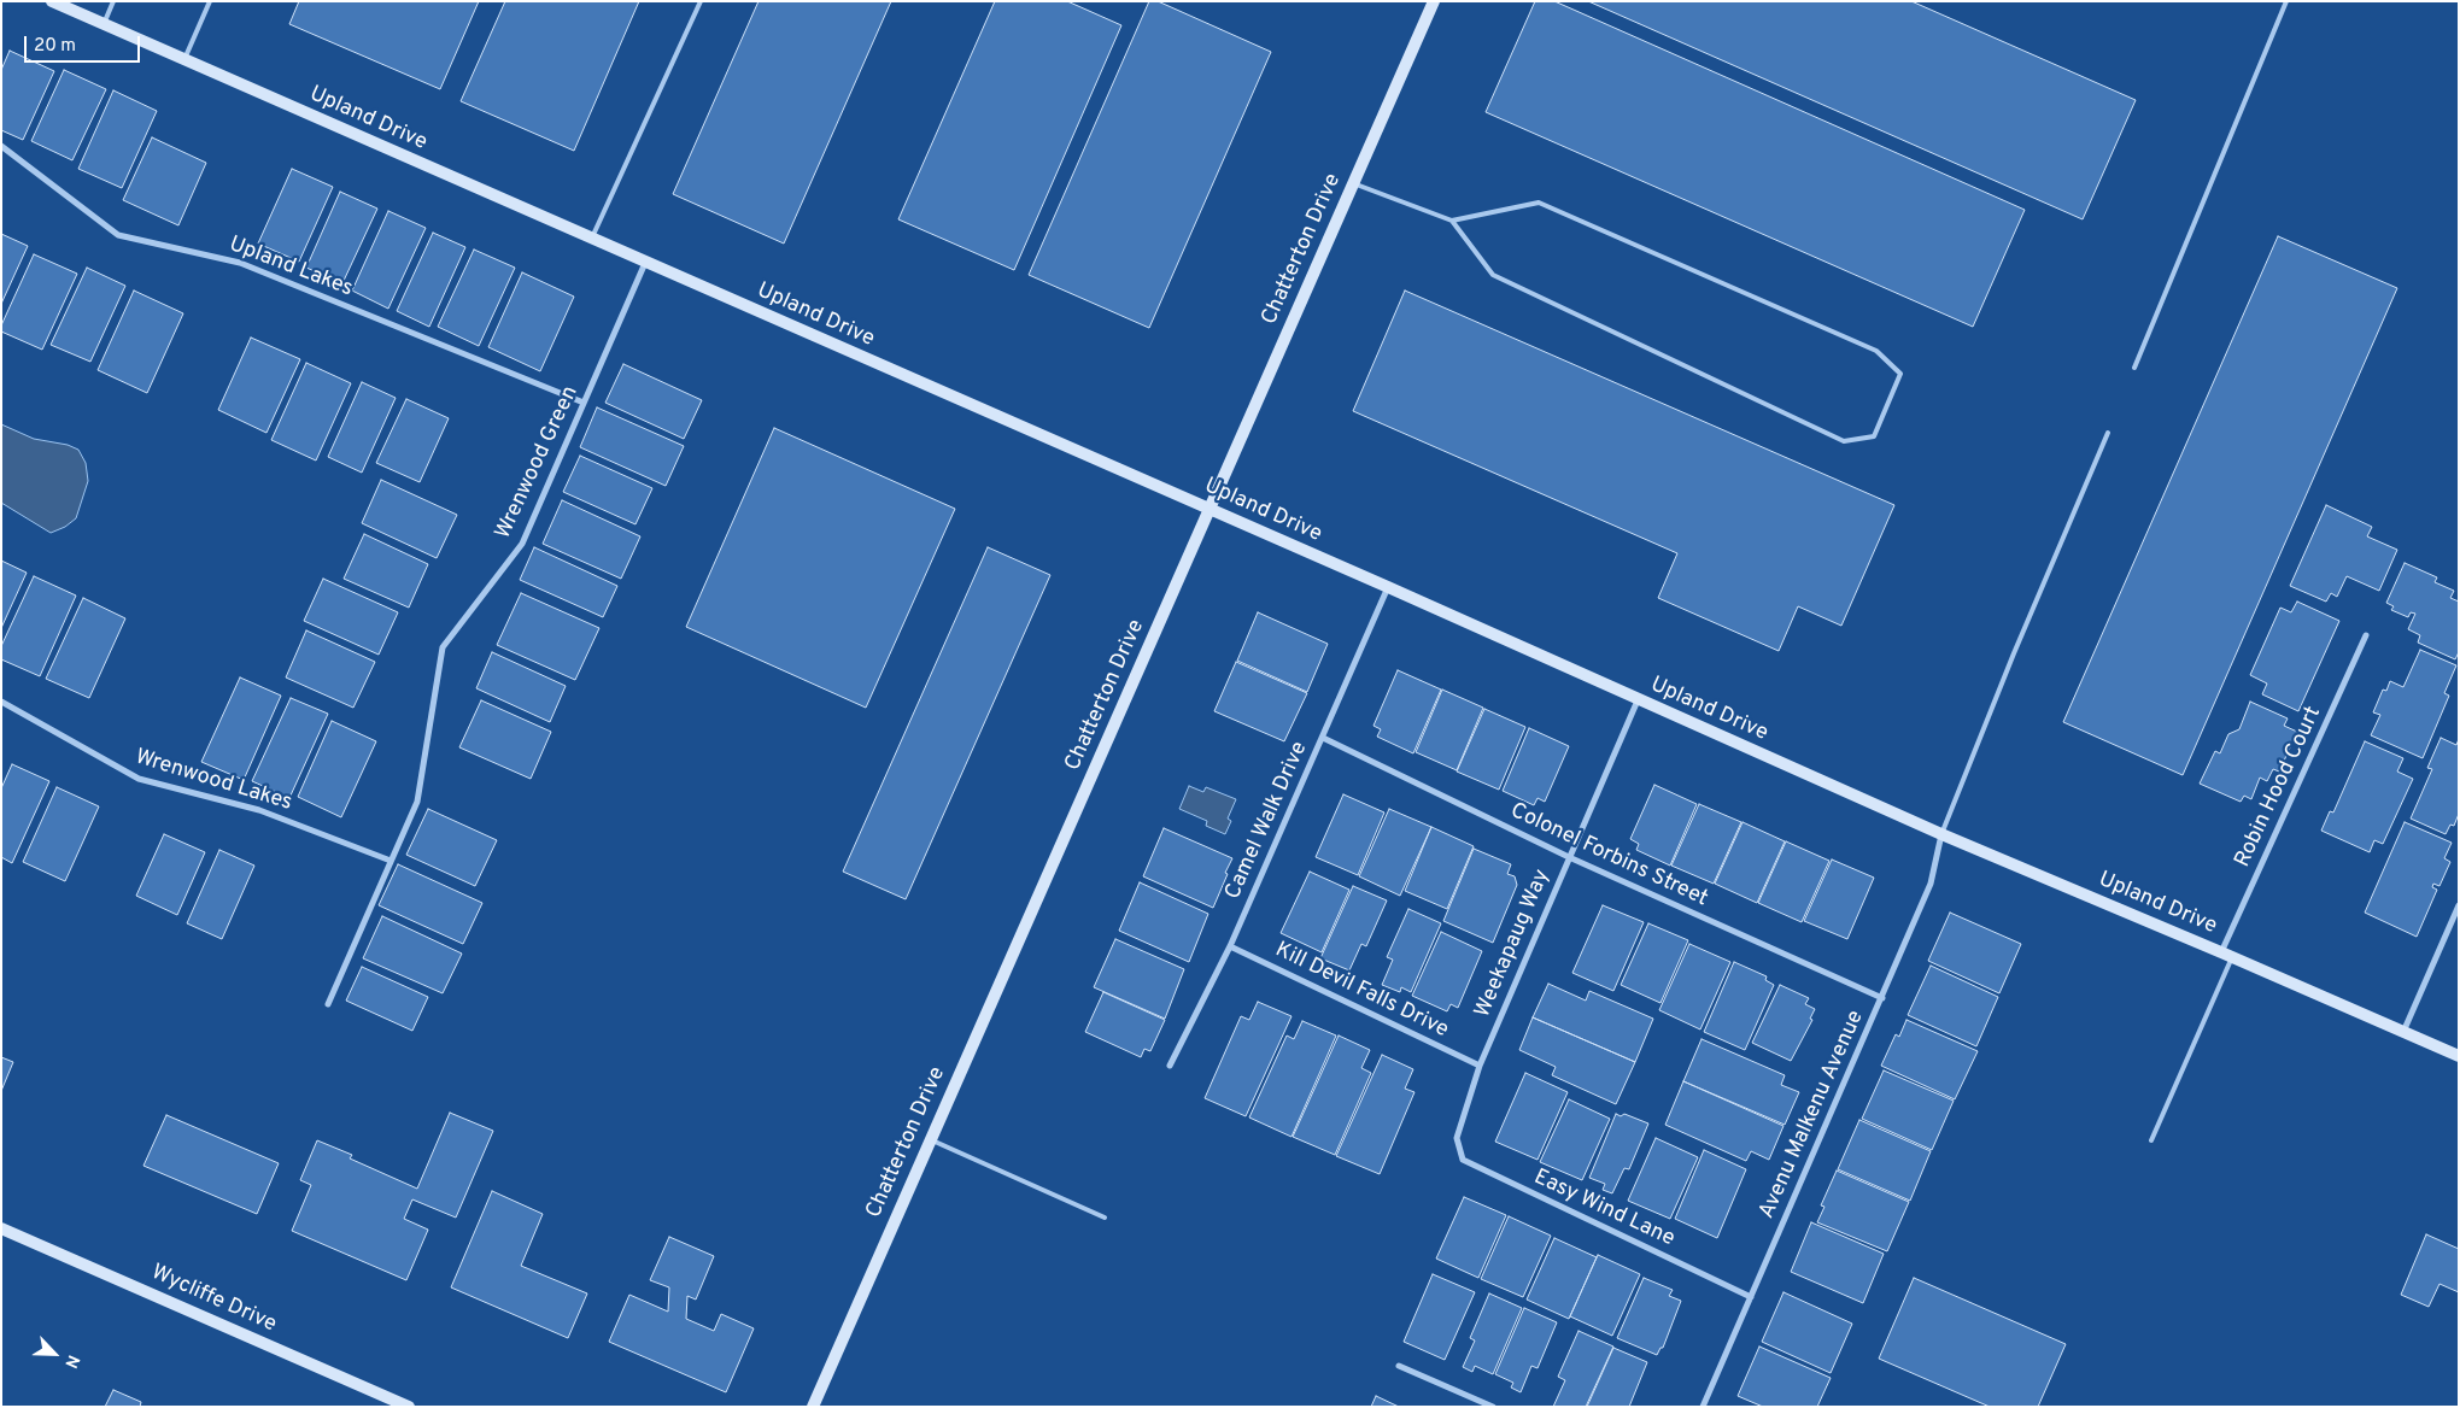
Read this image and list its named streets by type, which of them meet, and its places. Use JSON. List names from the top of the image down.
{
  "streets": {
    "street": [
      "Upland Drive",
      "Chatterton Drive",
      "Upland Lakes",
      "Wrenwood Green",
      "Wrenwood Lakes",
      "Robin Hood Court",
      "Camel Walk Drive",
      "Colonel Forbins Street",
      "Weekapaug Way",
      "Kill Devil Falls Drive",
      "Avenu Malkenu Avenue",
      "Easy Wind Lane",
      "Wycliffe Drive"
    ]
  },
  "crossings": [
    ["Upland Drive", "Chatterton Drive"],
    ["Upland Drive", "Wrenwood Green"],
    ["Upland Drive", "Robin Hood Court"],
    ["Upland Drive", "Camel Walk Drive"],
    ["Upland Drive", "Weekapaug Way"],
    ["Upland Drive", "Avenu Malkenu Avenue"],
    ["Upland Lakes", "Wrenwood Green"],
    ["Wrenwood Green", "Wrenwood Lakes"],
    ["Camel Walk Drive", "Colonel Forbins Street"],
    ["Camel Walk Drive", "Kill Devil Falls Drive"],
    ["Colonel Forbins Street", "Weekapaug Way"],
    ["Colonel Forbins Street", "Avenu Malkenu Avenue"],
    ["Weekapaug Way", "Kill Devil Falls Drive"],
    ["Weekapaug Way", "Easy Wind Lane"],
    ["Avenu Malkenu Avenue", "Easy Wind Lane"]
  ],
  "scale_bar": "20 m",
  "north": "bottom right"
}
